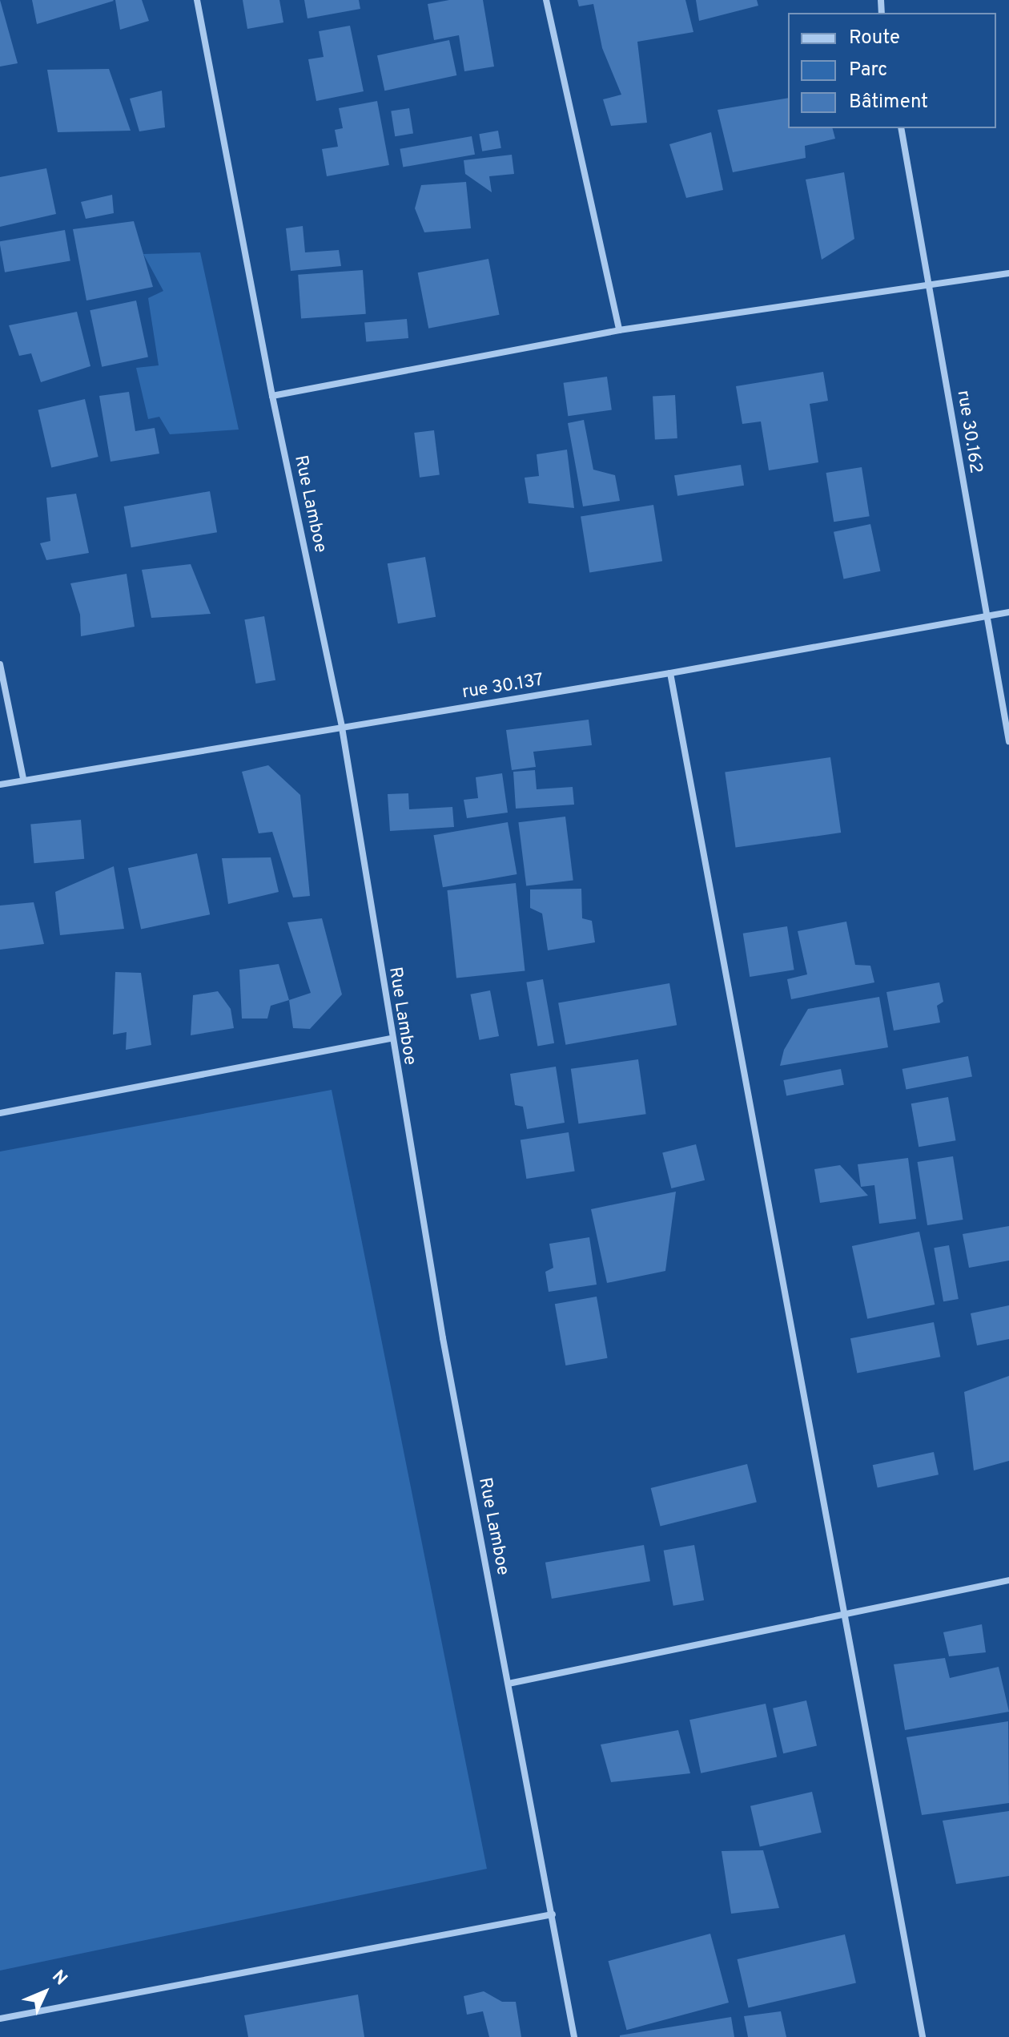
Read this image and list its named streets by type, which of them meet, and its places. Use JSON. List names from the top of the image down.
{
  "streets": {
    "street": ["rue 30.162", "Rue Lamboe", "rue 30.137"]
  },
  "crossings": [
    ["rue 30.162", "rue 30.137"],
    ["Rue Lamboe", "rue 30.137"]
  ],
  "legend": ["Route", "Parc", "Bâtiment"],
  "north": "top right"
}
